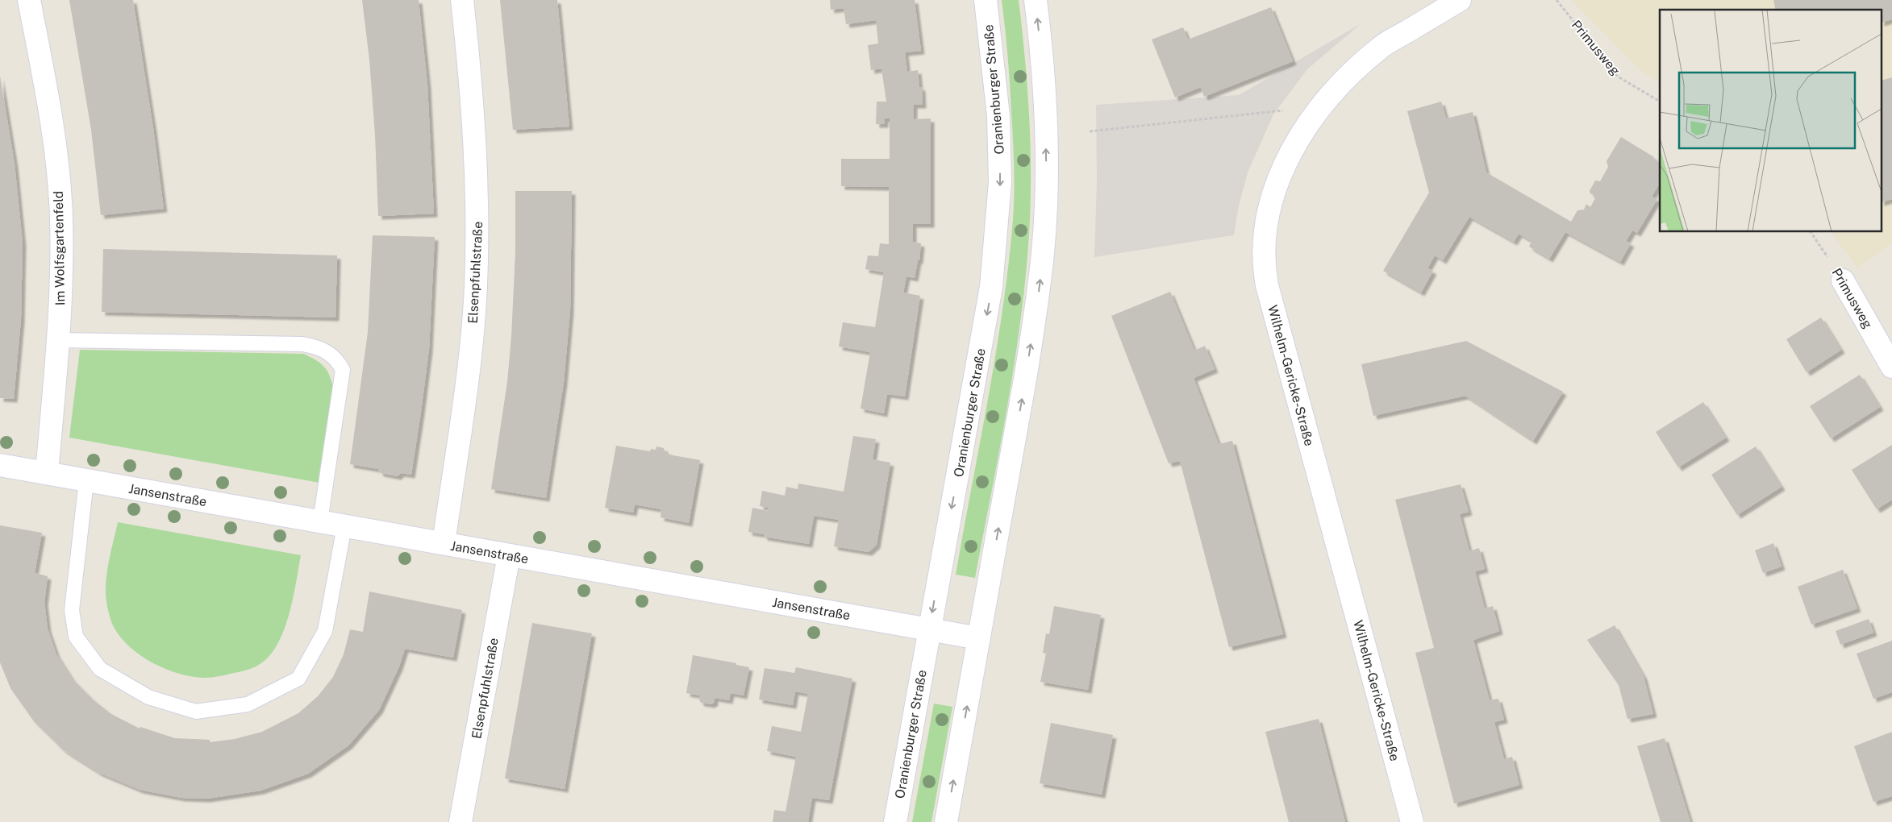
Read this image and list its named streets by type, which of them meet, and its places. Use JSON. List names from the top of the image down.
{
  "streets": {
    "street": [
      "Primusweg",
      "Oranienburger Straße",
      "Im Wolfsgartenfeld",
      "Elsenpfuhlstraße",
      "Wilhelm-Gericke-Straße",
      "Jansenstraße"
    ]
  },
  "crossings": [
    ["Oranienburger Straße", "Jansenstraße"],
    ["Im Wolfsgartenfeld", "Jansenstraße"],
    ["Elsenpfuhlstraße", "Jansenstraße"]
  ]
}
